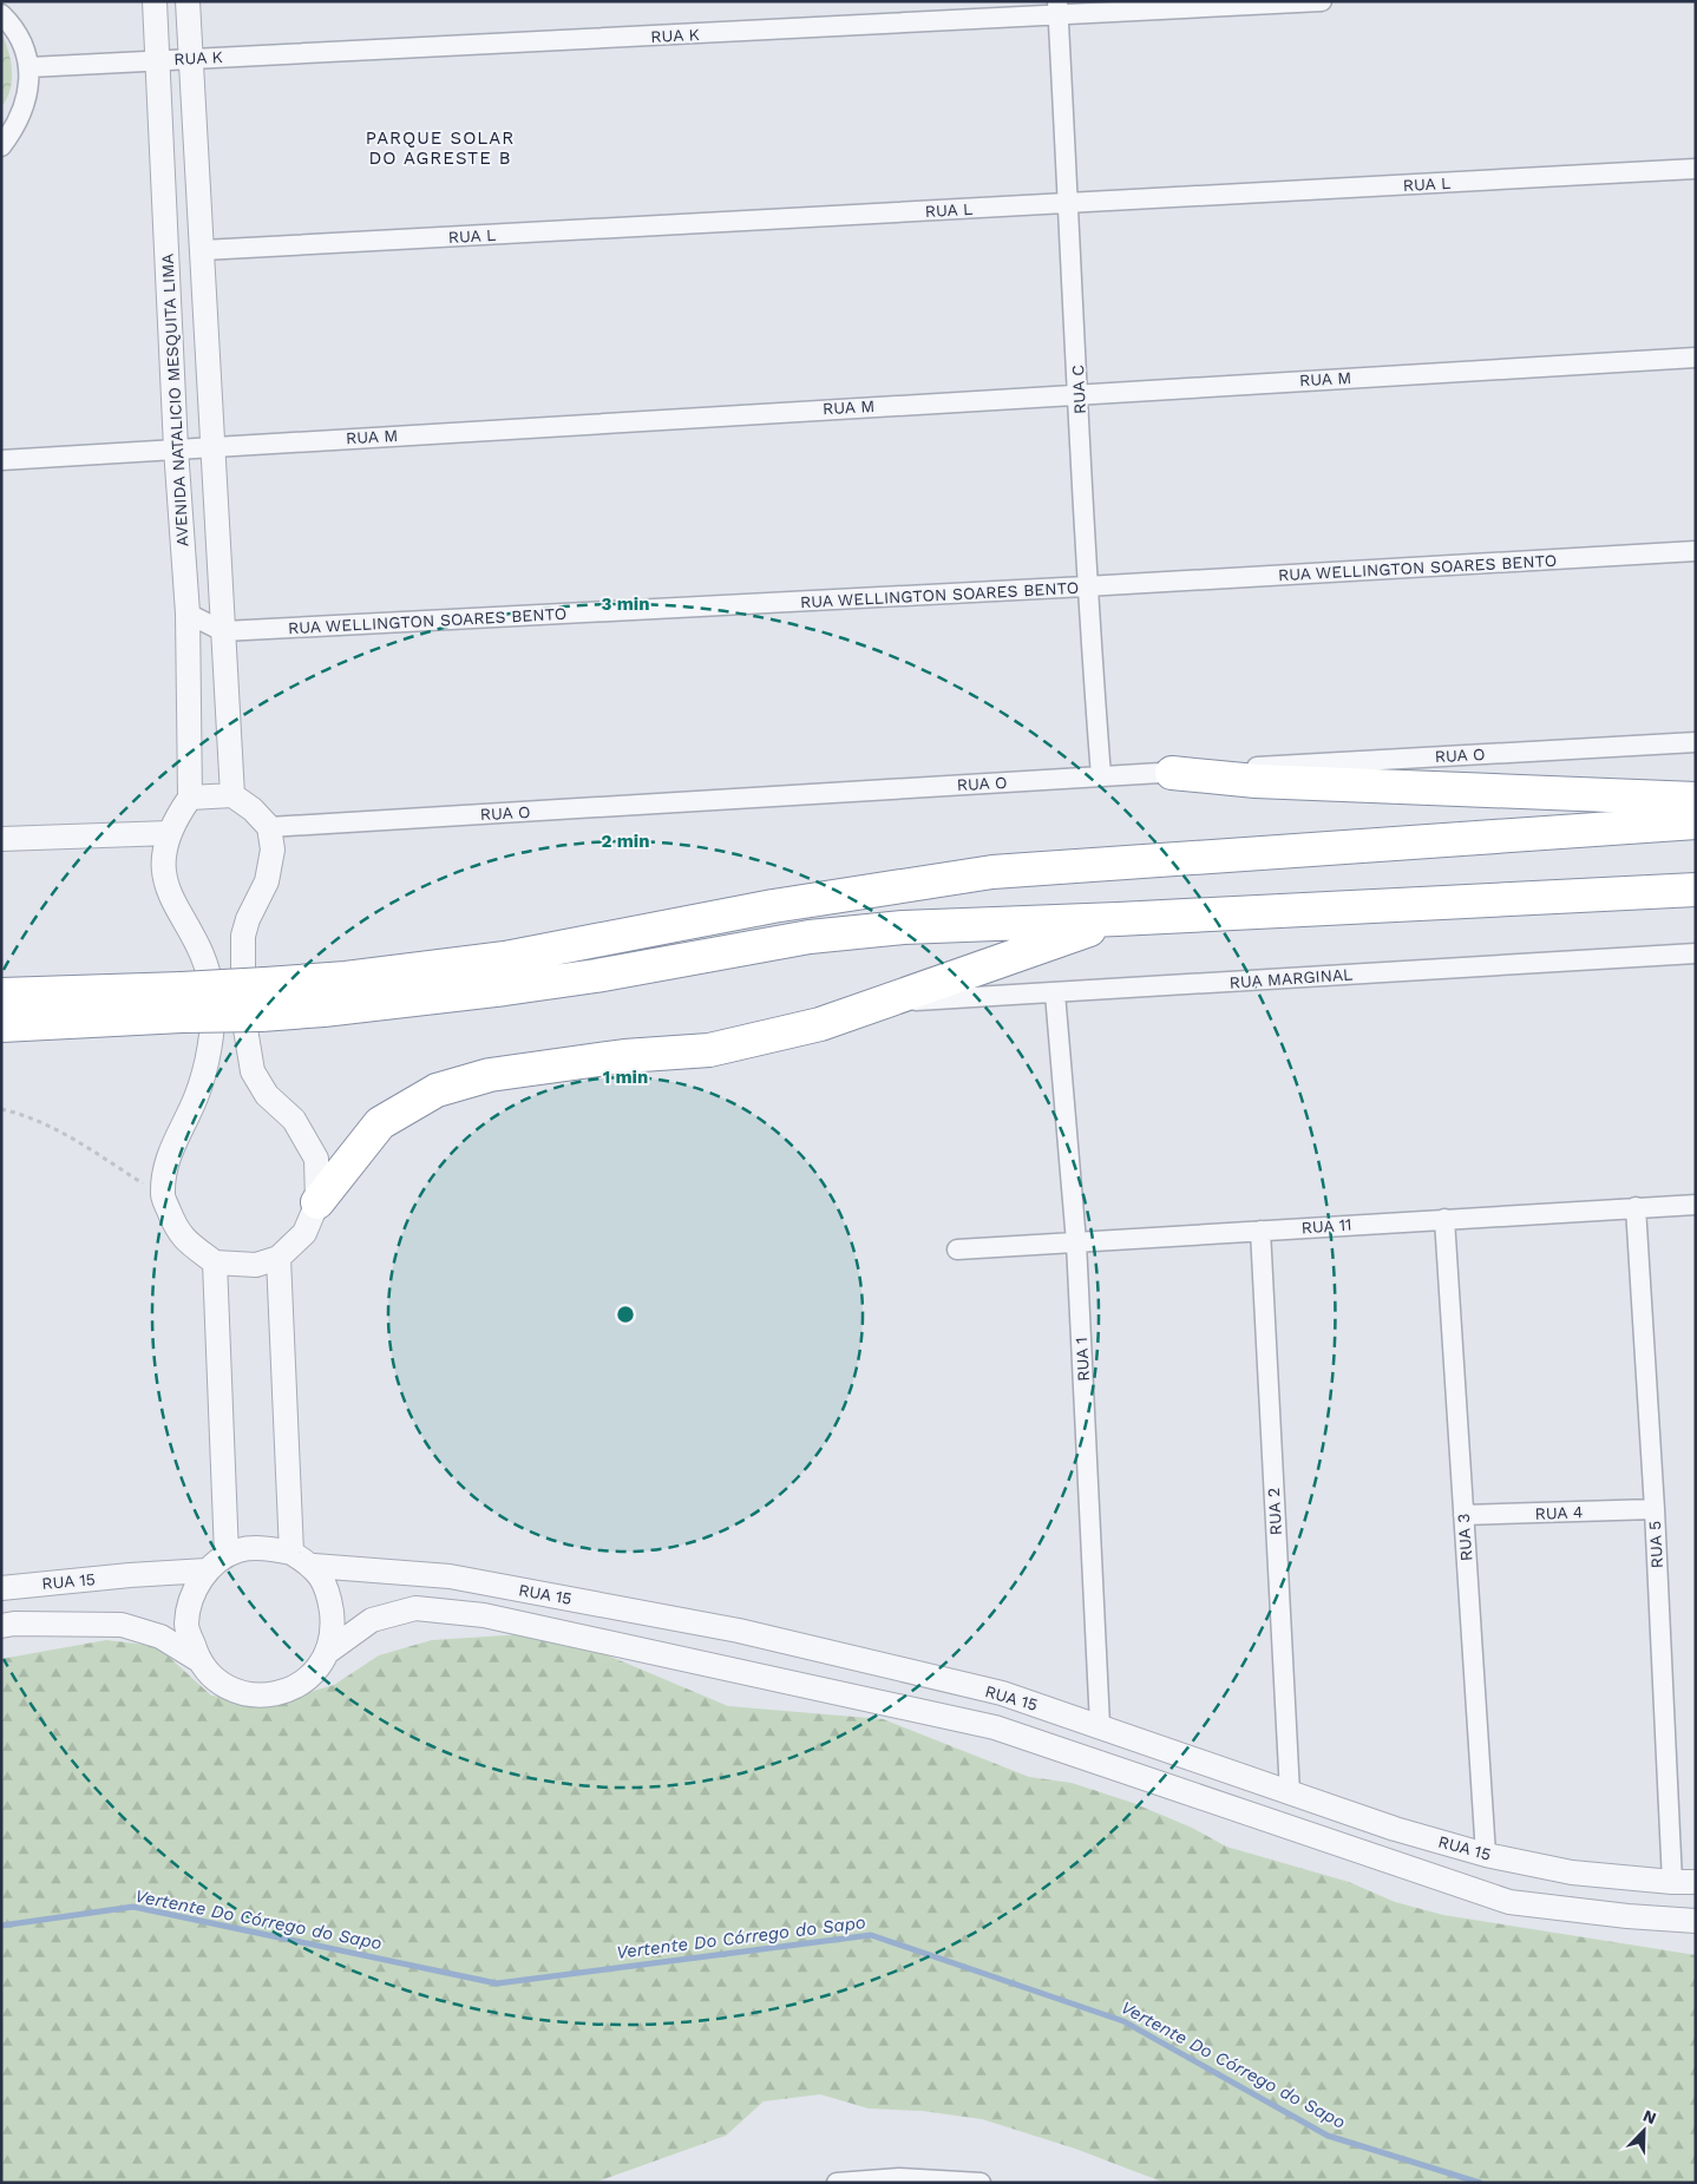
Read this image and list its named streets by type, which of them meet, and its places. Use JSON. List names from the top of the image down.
{
  "streets": {
    "street": [
      "RUA K",
      "RUA L",
      "RUA M",
      "RUA C",
      "AVENIDA NATALICIO MESQUITA LIMA",
      "RUA WELLINGTON SOARES BENTO",
      "RUA O",
      "RUA MARGINAL",
      "RUA 11",
      "RUA 1",
      "RUA 2",
      "RUA 4",
      "RUA 3",
      "RUA 5",
      "RUA 15"
    ]
  },
  "crossings": [
    ["RUA K", "RUA C"],
    ["RUA K", "AVENIDA NATALICIO MESQUITA LIMA"],
    ["RUA L", "RUA C"],
    ["RUA L", "AVENIDA NATALICIO MESQUITA LIMA"],
    ["RUA M", "RUA C"],
    ["RUA M", "AVENIDA NATALICIO MESQUITA LIMA"],
    ["RUA C", "RUA WELLINGTON SOARES BENTO"],
    ["RUA C", "RUA O"],
    ["AVENIDA NATALICIO MESQUITA LIMA", "RUA WELLINGTON SOARES BENTO"],
    ["RUA MARGINAL", "RUA 1"],
    ["RUA 11", "RUA 1"],
    ["RUA 11", "RUA 2"],
    ["RUA 11", "RUA 3"],
    ["RUA 11", "RUA 5"],
    ["RUA 1", "RUA 15"],
    ["RUA 2", "RUA 15"],
    ["RUA 4", "RUA 3"],
    ["RUA 4", "RUA 5"],
    ["RUA 3", "RUA 15"],
    ["RUA 5", "RUA 15"]
  ],
  "districts": ["PARQUE SOLAR DO AGRESTE B"],
  "water": ["Vertente Do Córrego do Sapo"],
  "north": "top right",
  "rings": ["3 min", "2 min", "1 min"]
}
